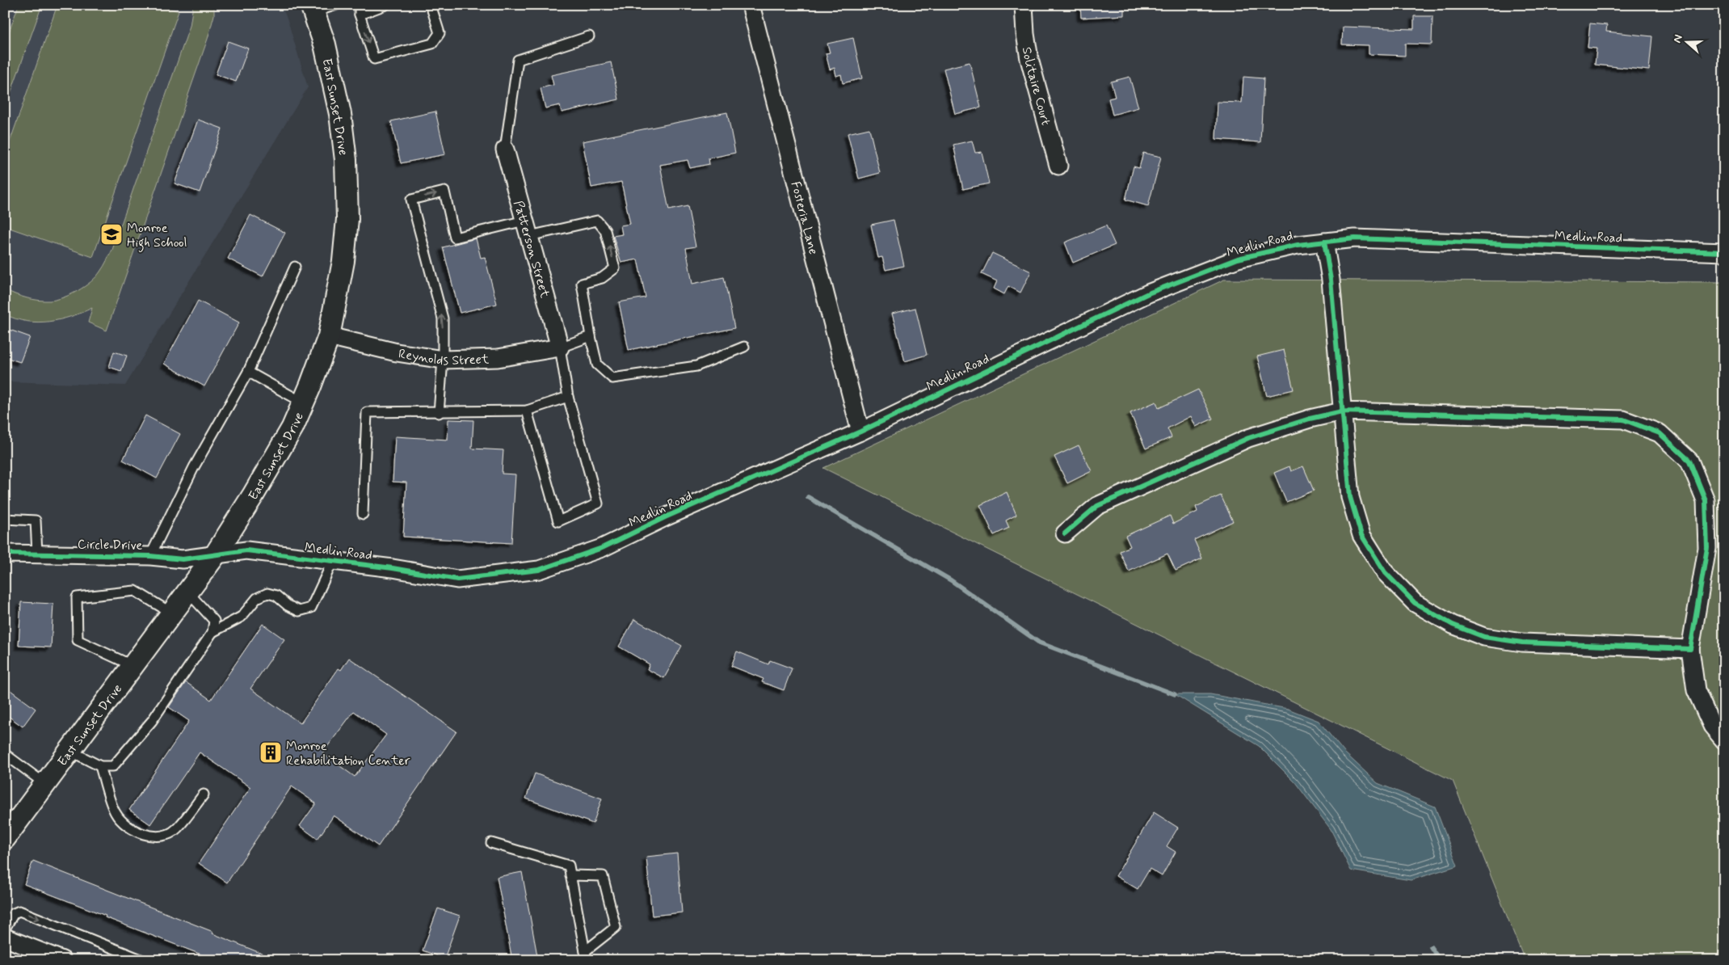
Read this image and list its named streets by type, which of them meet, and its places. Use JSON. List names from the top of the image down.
{
  "streets": {
    "street": [
      "Solitaire Court",
      "East Sunset Drive",
      "Fosteria Lane",
      "Medlin Road",
      "Patterson Street",
      "Reynolds Street",
      "Circle Drive"
    ]
  },
  "crossings": [
    ["East Sunset Drive", "Medlin Road"],
    ["East Sunset Drive", "Reynolds Street"],
    ["East Sunset Drive", "Circle Drive"],
    ["Fosteria Lane", "Medlin Road"],
    ["Medlin Road", "Circle Drive"],
    ["Patterson Street", "Reynolds Street"]
  ],
  "places": {
    "school or university": ["Monroe High School"],
    "building": ["Monroe Rehabilitation Center"]
  },
  "north": "left"
}
